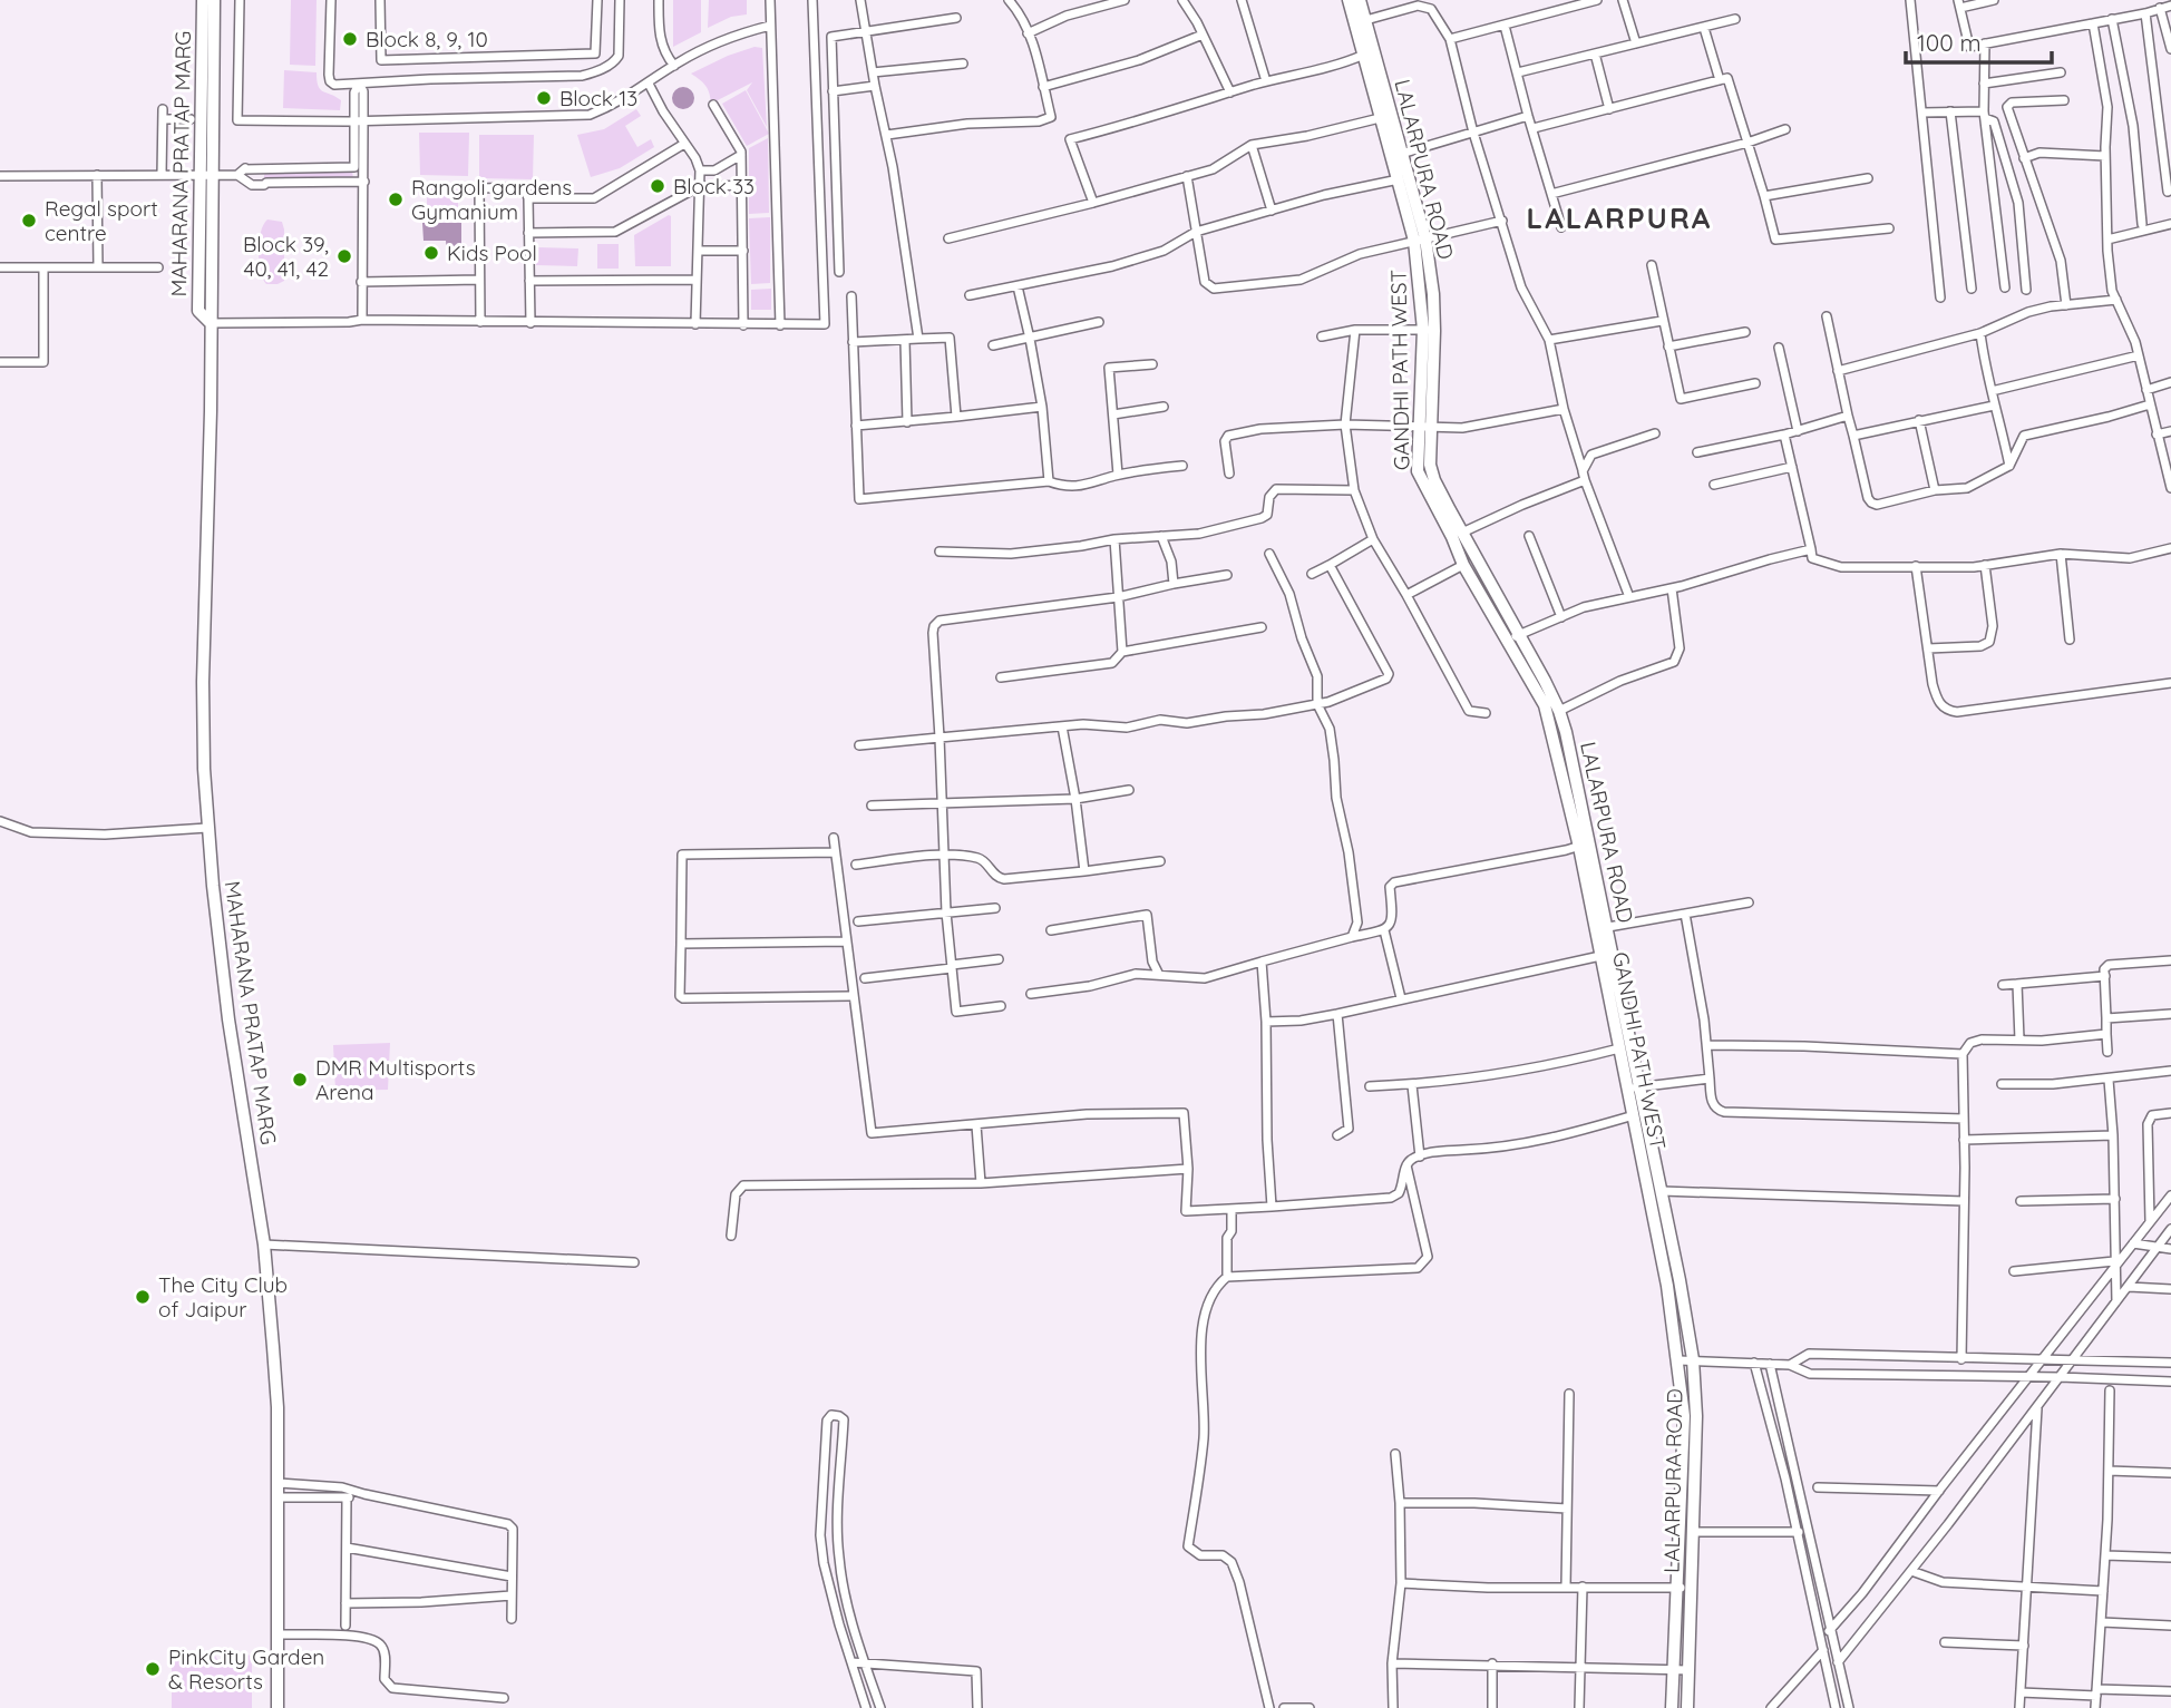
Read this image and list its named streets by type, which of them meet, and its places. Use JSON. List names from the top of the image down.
{
  "streets": {
    "street": ["MAHARANA PRATAP MARG", "LALARPURA ROAD", "GANDHI PATH WEST"]
  },
  "crossings": [
    ["LALARPURA ROAD", "GANDHI PATH WEST"]
  ],
  "districts": ["LALARPURA"],
  "places": [
    "Block 8, 9, 10",
    "Block 13",
    "Block 33",
    "Rangoli gardens Gymanium",
    "Regal sport centre",
    "Kids Pool",
    "Block 39, 40, 41, 42",
    "DMR Multisports Arena",
    "The City Club of Jaipur",
    "PinkCity Garden & Resorts"
  ],
  "scale_bar": "100 m"
}
